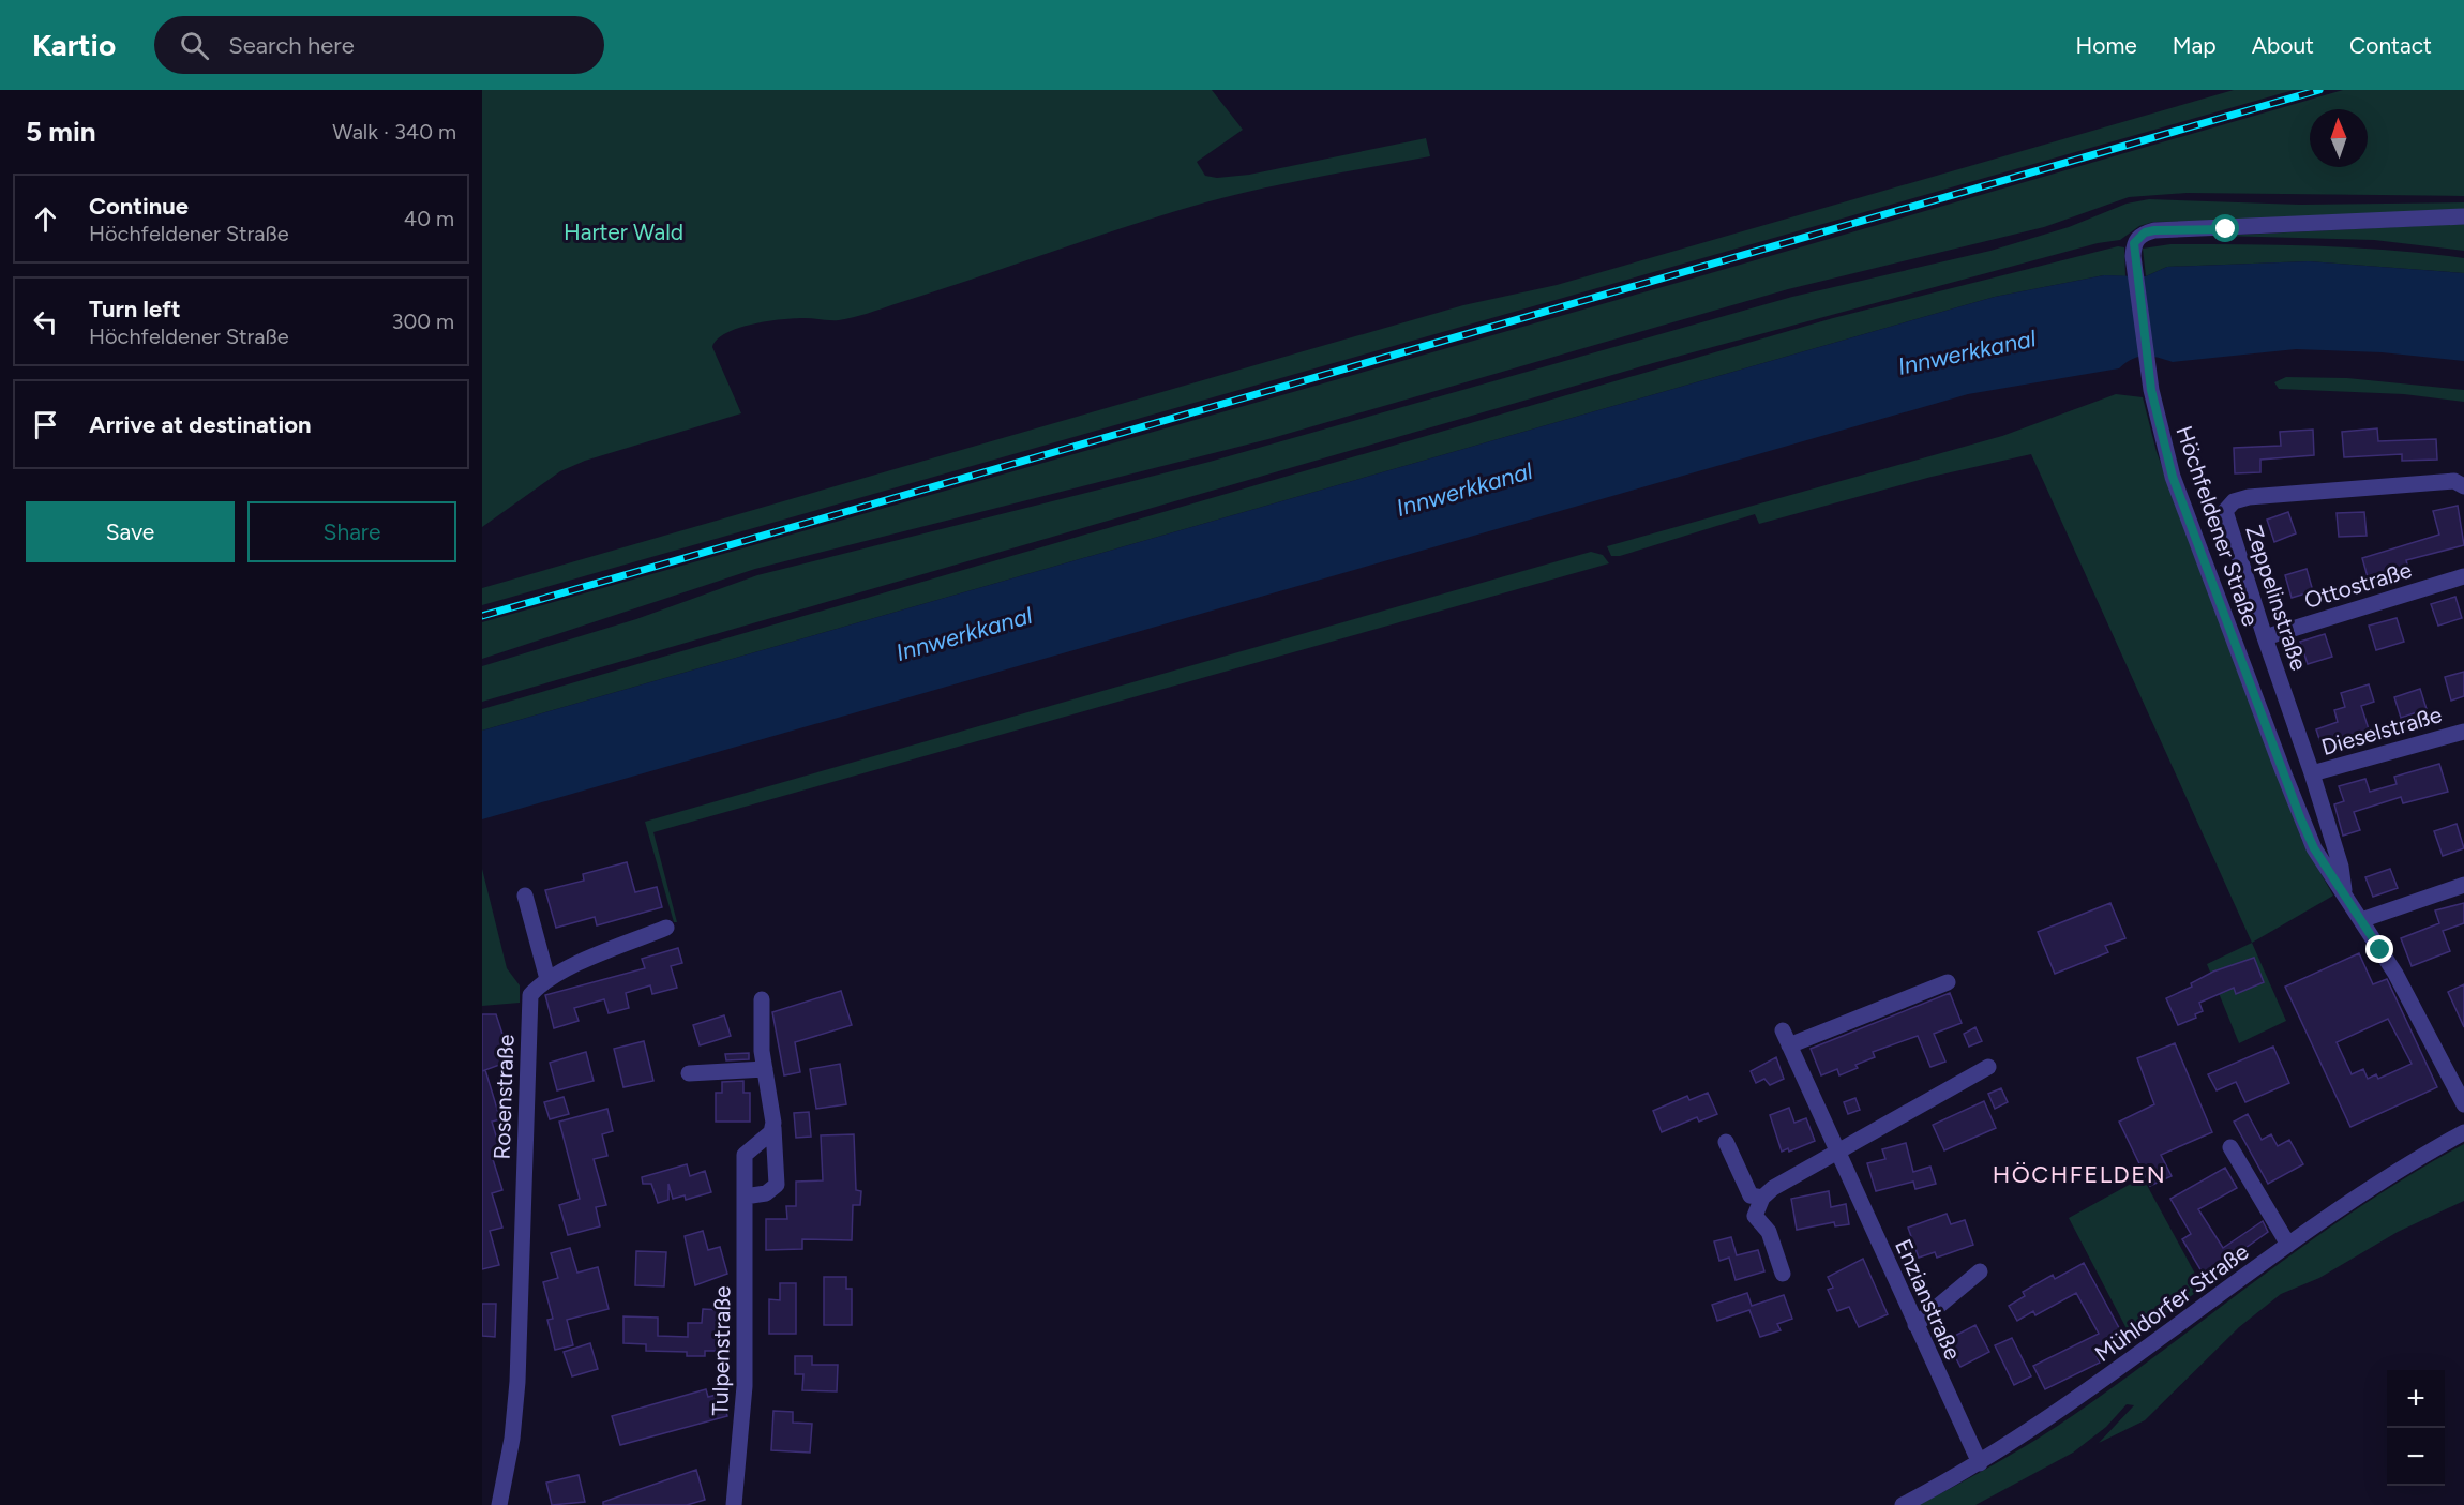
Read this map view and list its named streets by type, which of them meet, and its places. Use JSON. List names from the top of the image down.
{
  "streets": {
    "street": [
      "Höchfeldener Straße",
      "Ottostraße",
      "Zeppelinstraße",
      "Dieselstraße",
      "Rosenstraße",
      "Enzianstraße",
      "Mühldorfer Straße",
      "Tulpenstraße"
    ]
  },
  "crossings": [
    ["Höchfeldener Straße", "Zeppelinstraße"],
    ["Ottostraße", "Zeppelinstraße"],
    ["Zeppelinstraße", "Dieselstraße"],
    ["Enzianstraße", "Mühldorfer Straße"]
  ],
  "districts": ["HÖCHFELDEN"],
  "water": ["Innwerkkanal"],
  "parks": ["Harter Wald"],
  "north": "top",
  "page": {
    "header": "Kartio",
    "search": "Search here",
    "nav": [
      "Home",
      "Map",
      "About",
      "Contact"
    ],
    "heading": ["5 min", "Walk · 340 m"],
    "list": [
      ["Continue", "Höchfeldener Straße", "40 m"],
      ["Turn left", "Höchfeldener Straße", "300 m"],
      "Arrive at destination"
    ],
    "buttons": ["Save", "Share"],
    "map_buttons": ["+", "−"]
  }
}
